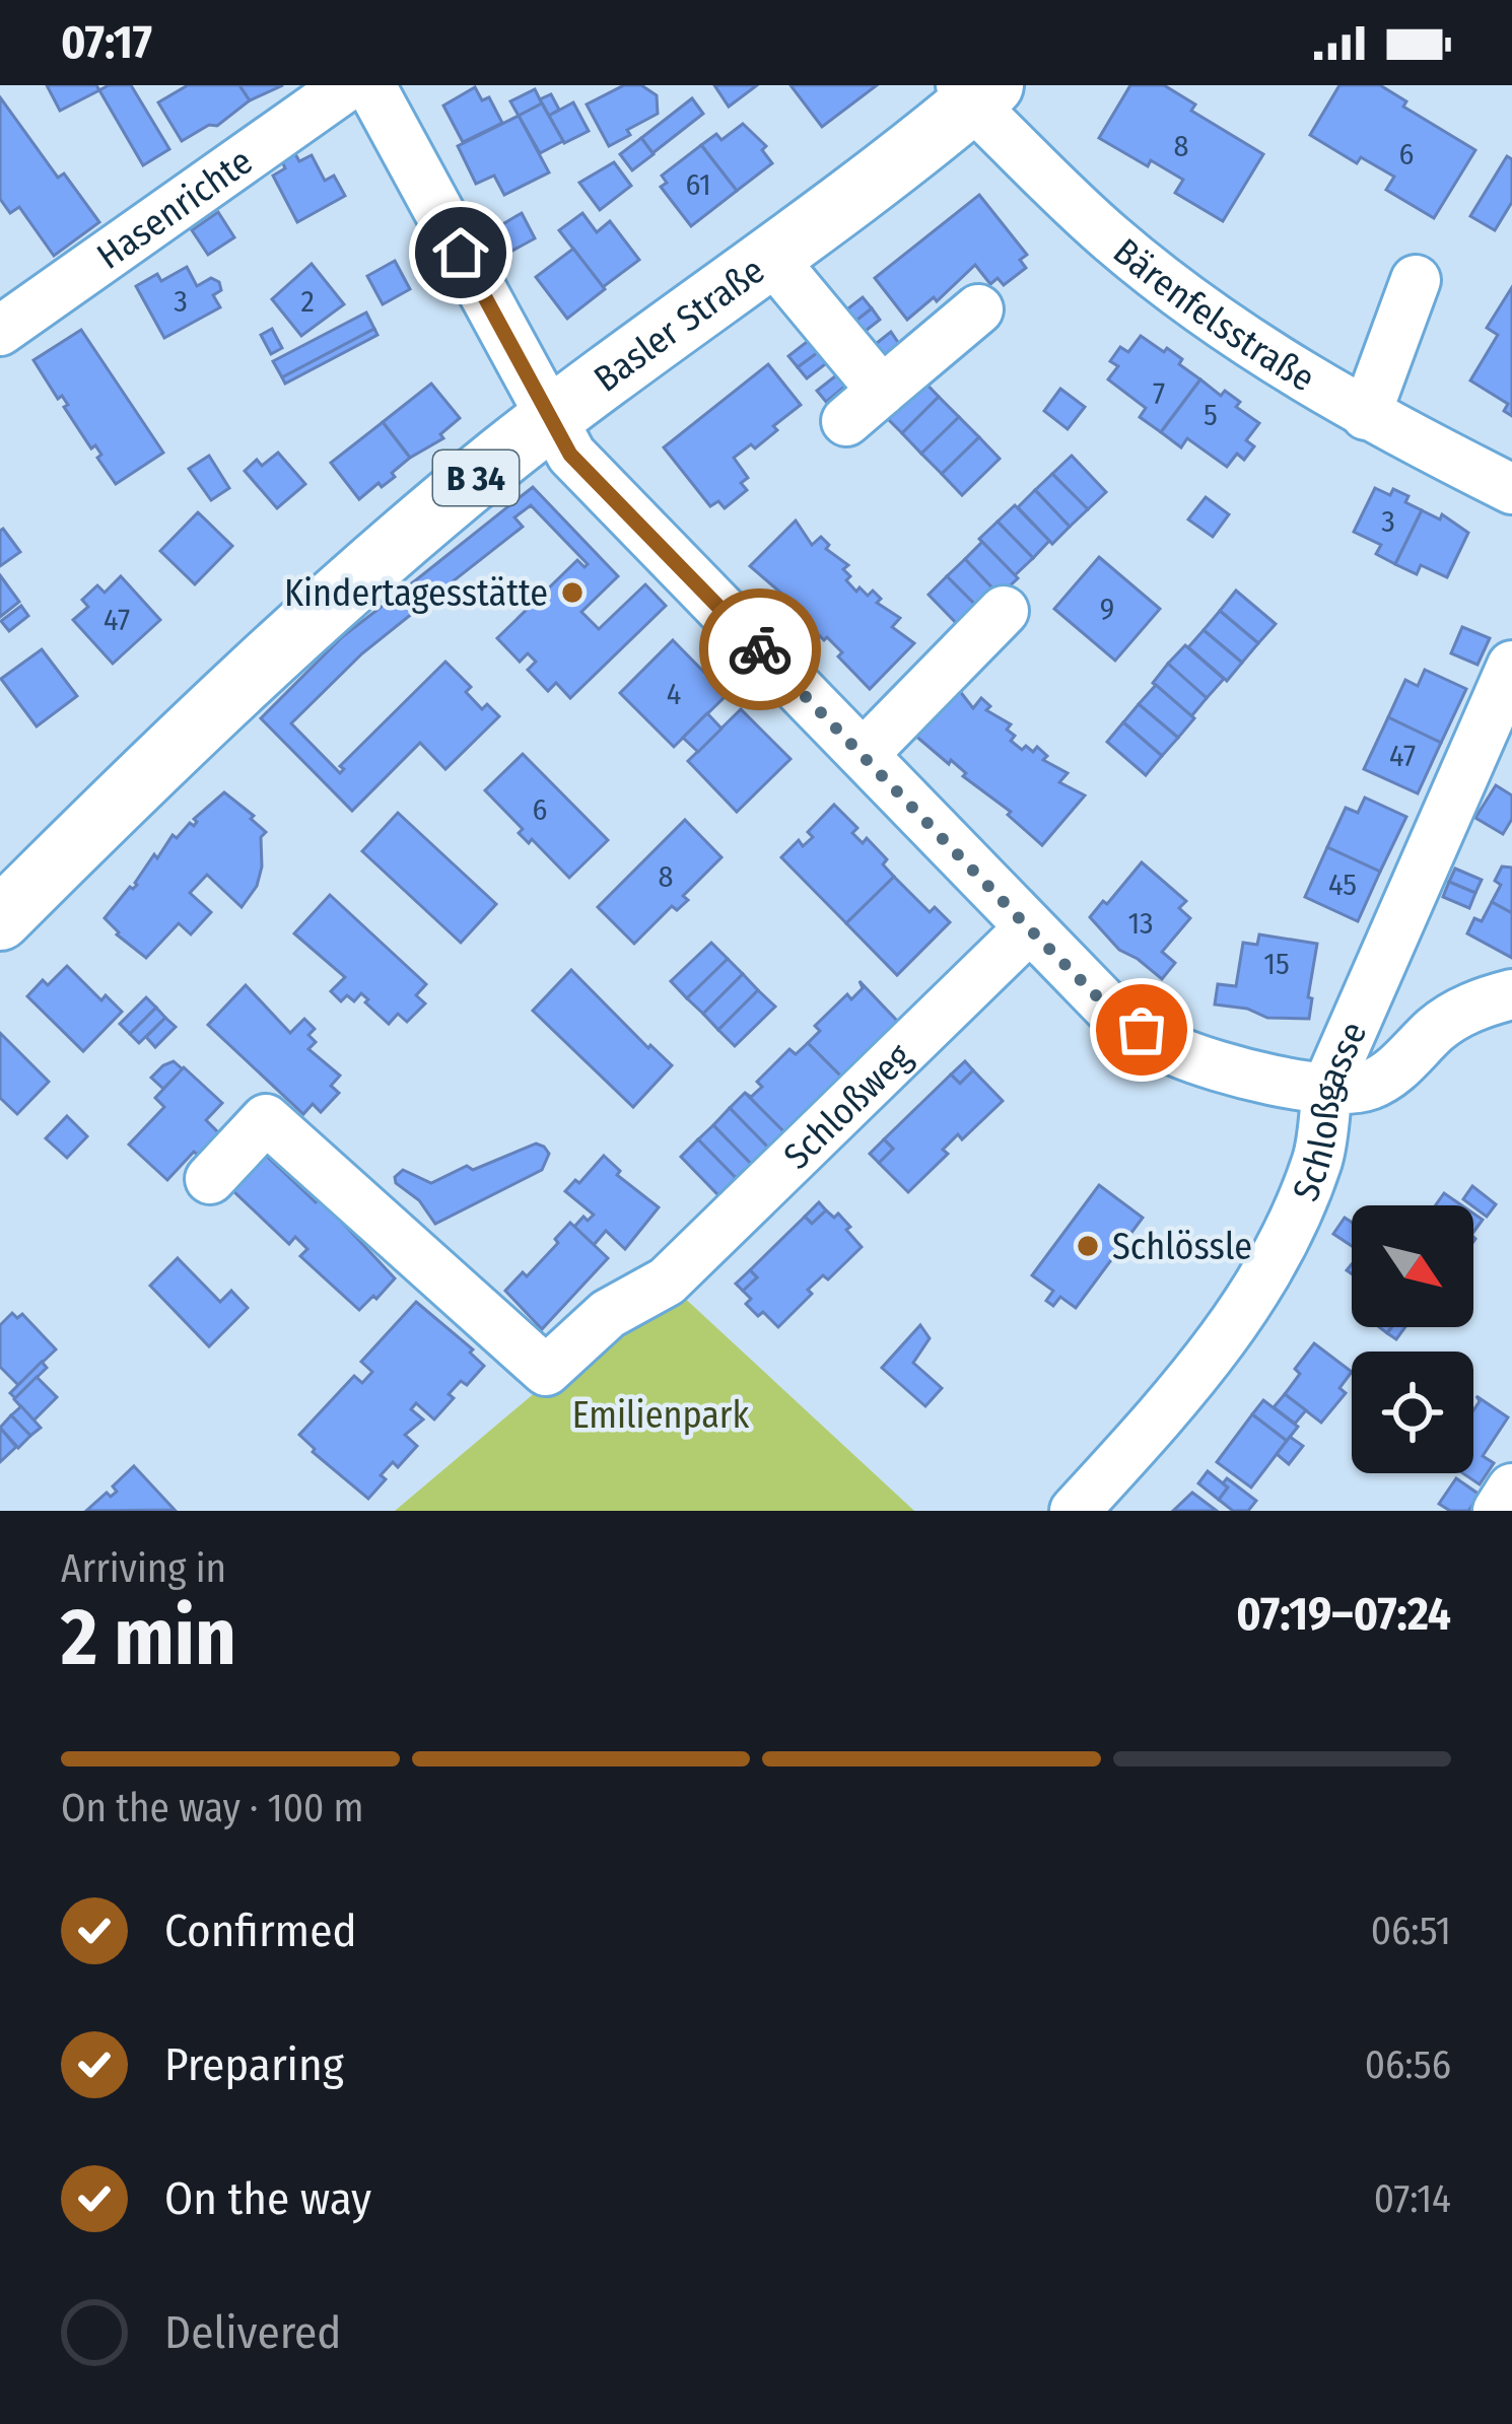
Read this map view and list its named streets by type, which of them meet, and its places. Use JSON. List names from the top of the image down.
{
  "streets": {
    "main road": ["Basler Straße", "B 34"],
    "street": [
      "Hasenrichte",
      "Bärenfelsstraße",
      "Schloßweg",
      "Schloßgasse"
    ]
  },
  "crossings": [
    ["Bärenfelsstraße", "Basler Straße"]
  ],
  "parks": ["Emilienpark"],
  "places": ["Kindertagesstätte", "Schlössle"],
  "house_numbers": [
    "8",
    "6",
    "61",
    "3",
    "2",
    "7",
    "5",
    "3",
    "9",
    "47",
    "4",
    "47",
    "6",
    "8",
    "45",
    "13",
    "15"
  ],
  "north": "bottom right",
  "page": {
    "status": "07:17",
    "heading": ["2 min", "Arriving in", "07:19–07:24"],
    "bar": "On the way · 100 m",
    "list": [
      ["Confirmed", "06:51"],
      ["Preparing", "06:56"],
      ["On the way", "07:14"],
      "Delivered"
    ]
  }
}
